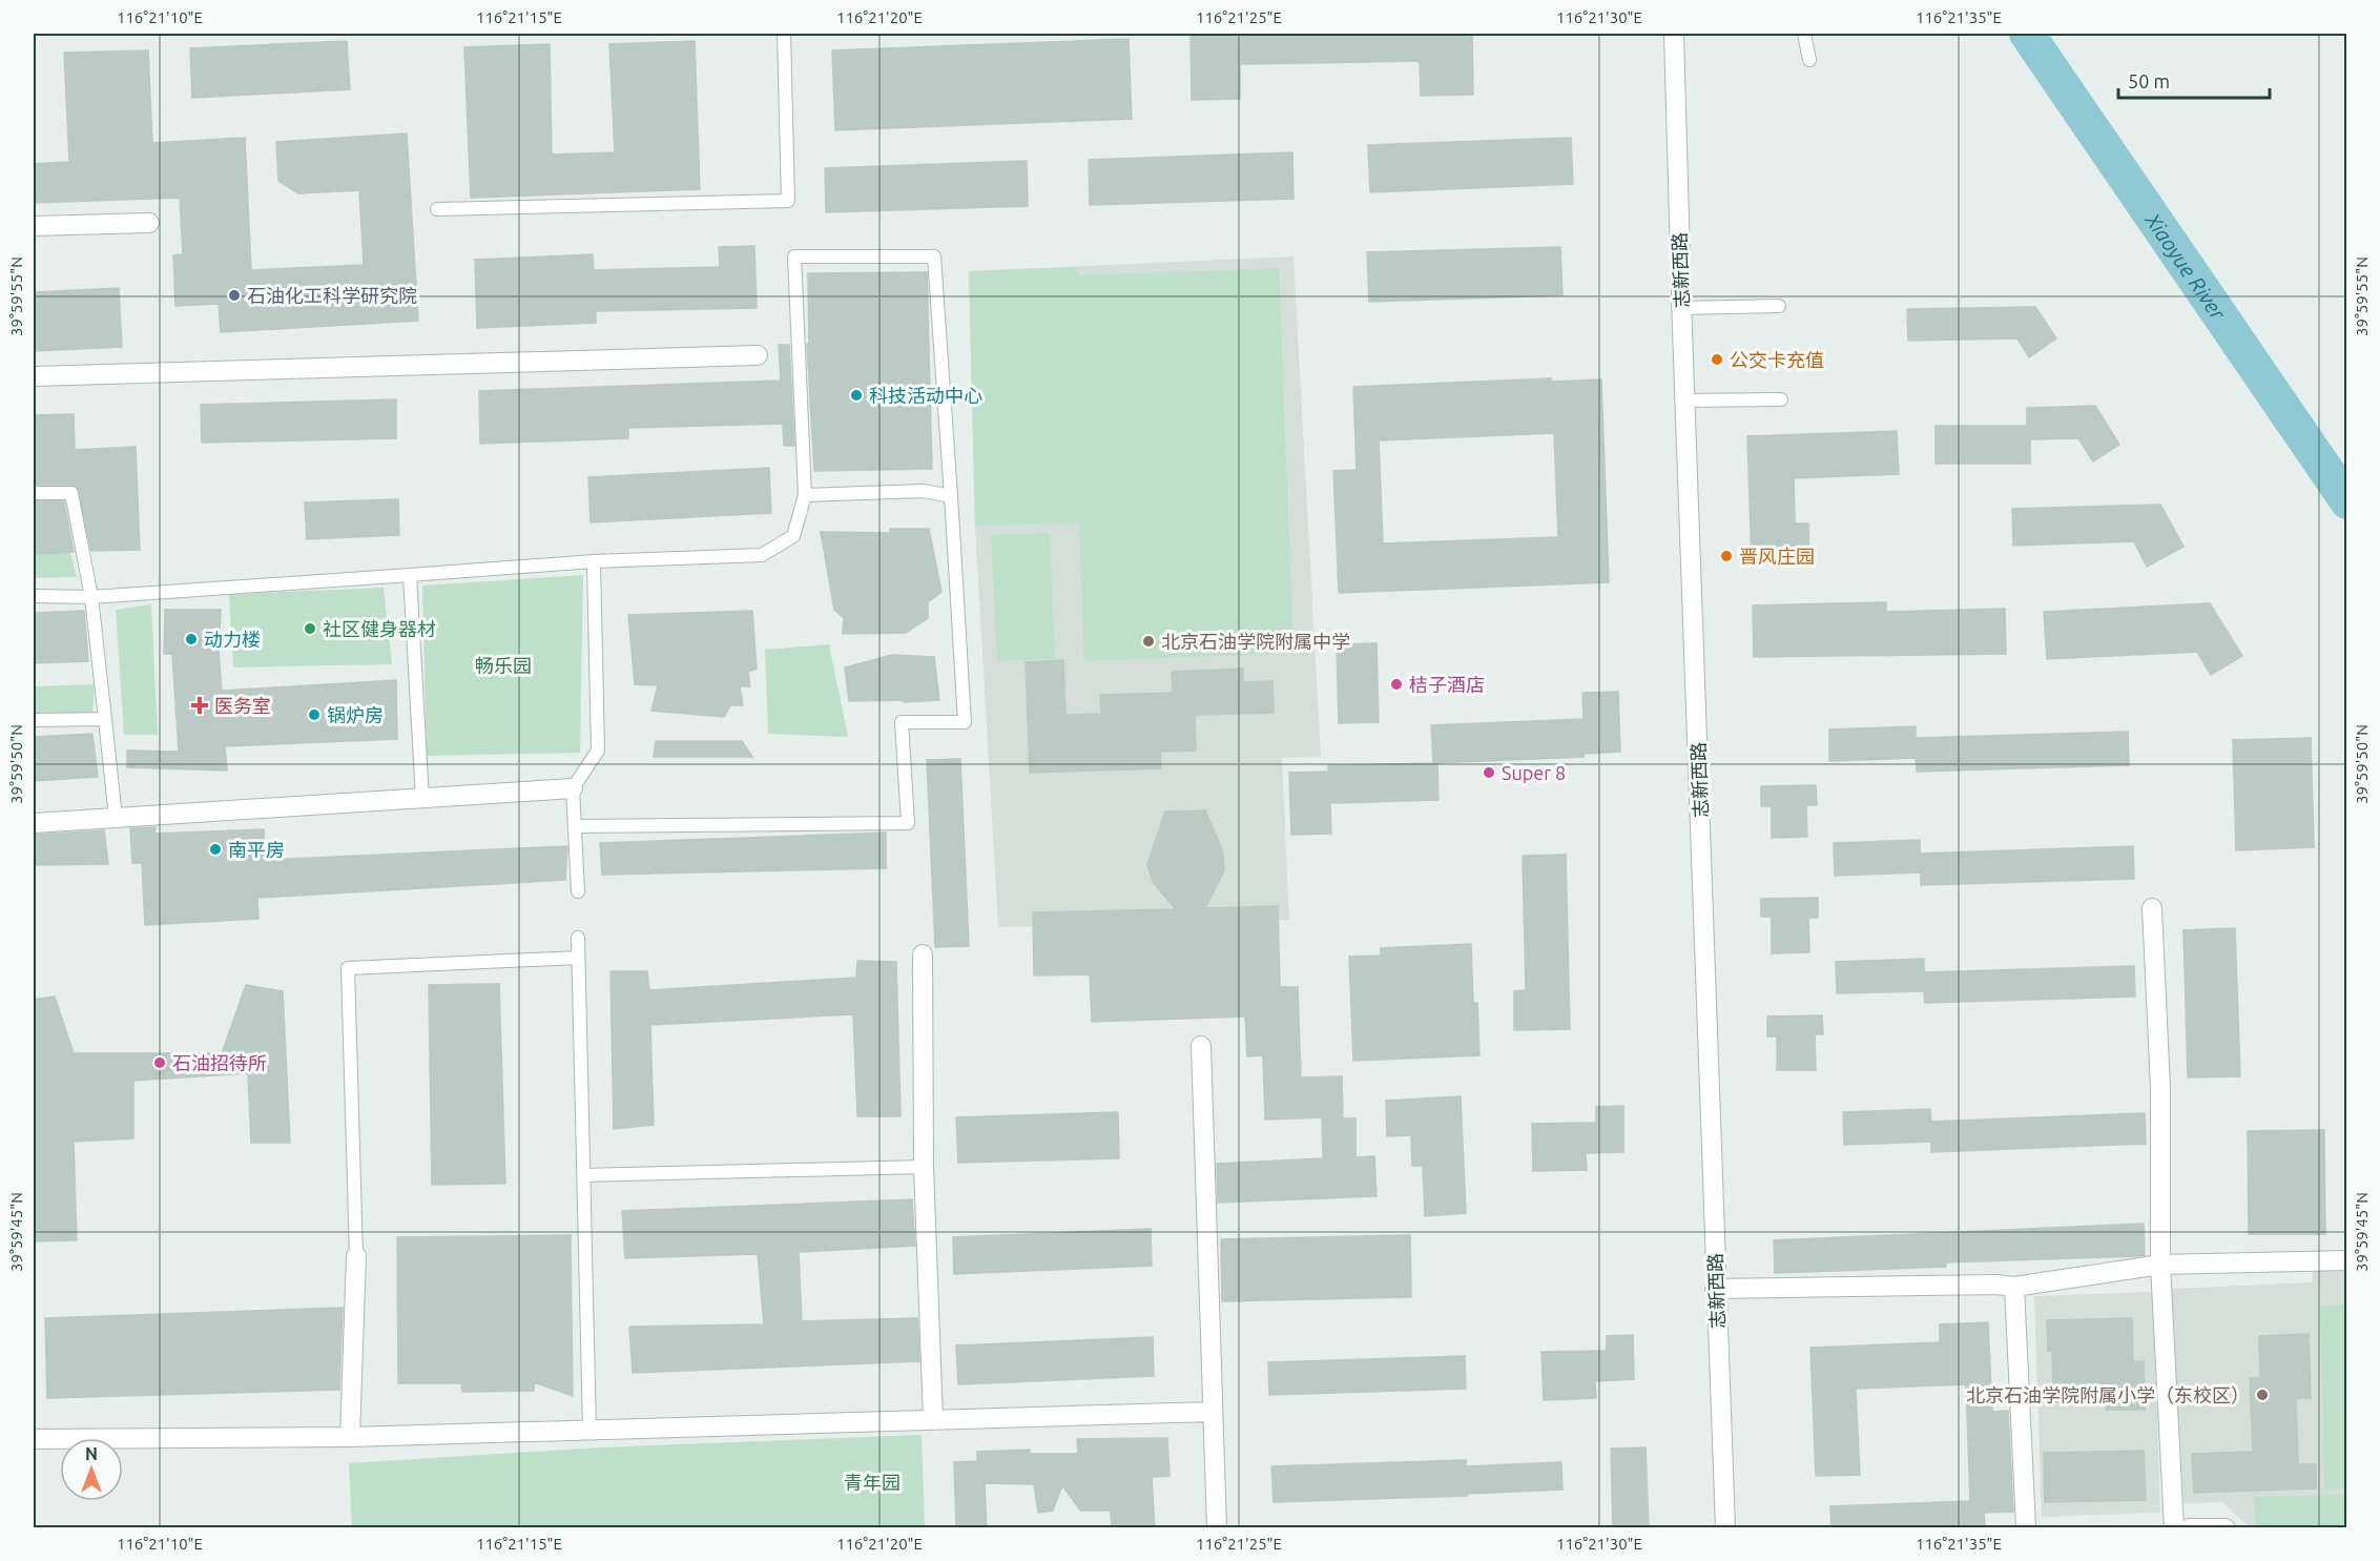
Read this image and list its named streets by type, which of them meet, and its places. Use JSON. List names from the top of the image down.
{
  "streets": {
    "street": ["志新西路"]
  },
  "water": ["Xiaoyue River"],
  "parks": ["畅乐园", "青年园"],
  "places": {
    "other": [
      "石油化工科学研究院",
      "公交卡充值",
      "科技活动中心",
      "晋风庄园",
      "社区健身器材",
      "动力楼",
      "北京石油学院附属中学",
      "桔子酒店",
      "锅炉房",
      "Super 8",
      "南平房",
      "石油招待所",
      "北京石油学院附属小学（东校区）"
    ],
    "health": ["医务室"]
  },
  "scale_bar": "50 m",
  "north": "top",
  "coordinates": [
    "116°21'10\"E",
    "116°21'15\"E",
    "116°21'20\"E",
    "116°21'25\"E",
    "116°21'30\"E",
    "116°21'35\"E",
    "39°59'55\"N",
    "39°59'50\"N",
    "39°59'45\"N"
  ]
}
